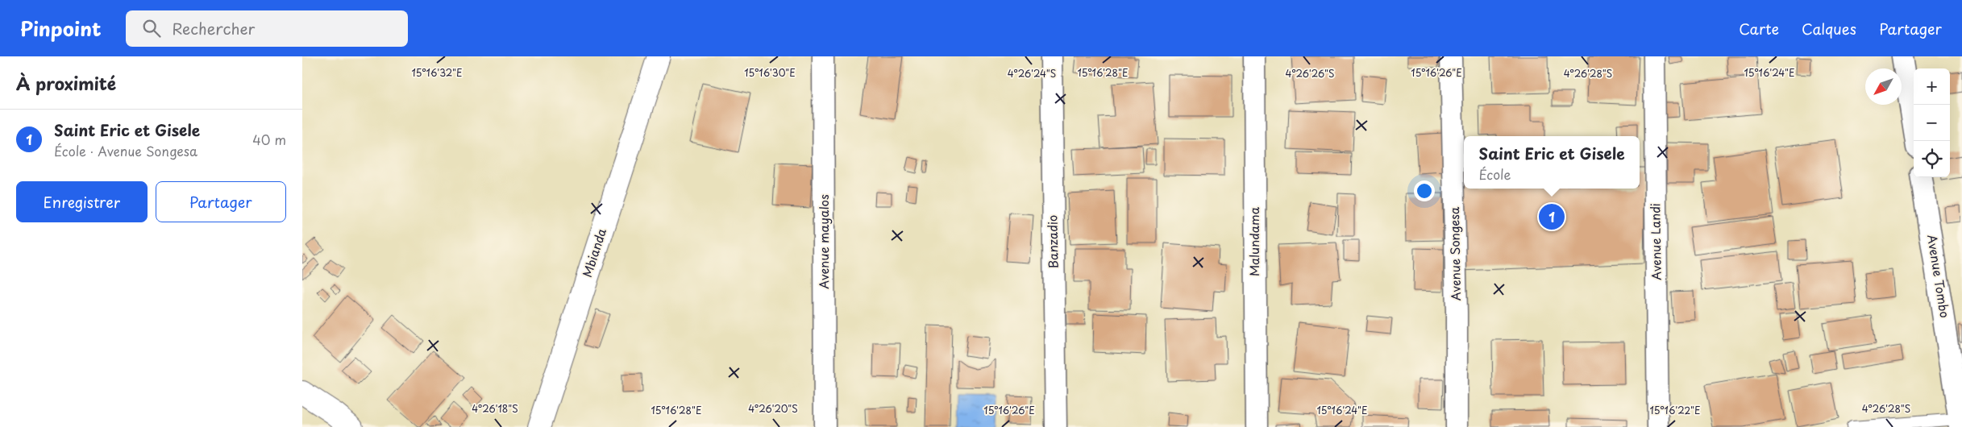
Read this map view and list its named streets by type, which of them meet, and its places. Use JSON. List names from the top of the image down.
{
  "streets": {
    "main road": ["Mbianda"],
    "street": [
      "Avenue mayalos",
      "Banzadio",
      "Malundama",
      "Avenue Landi",
      "Avenue Songesa",
      "Avenue Tombo"
    ]
  },
  "north": "bottom left",
  "page": {
    "header": "Pinpoint",
    "search": "Rechercher",
    "nav": ["Carte", "Calques", "Partager"],
    "heading": "À proximité",
    "map_buttons": ["+", "−"],
    "list": [
      {
        "mark": "1",
        "name": "Saint Eric et Gisele",
        "note": "École · Avenue Songesa",
        "value": "40 m"
      }
    ],
    "popup": ["Saint Eric et Gisele", "École"],
    "buttons": ["Enregistrer", "Partager"],
    "pins": "1"
  },
  "coordinates": [
    "15°16'24\"E",
    "15°16'32\"E",
    "15°16'30\"E",
    "15°16'28\"E",
    "15°16'26\"E",
    "4°26'24\"S",
    "4°26'26\"S",
    "4°26'28\"S",
    "4°26'18\"S",
    "4°26'20\"S",
    "15°16'22\"E"
  ]
}
